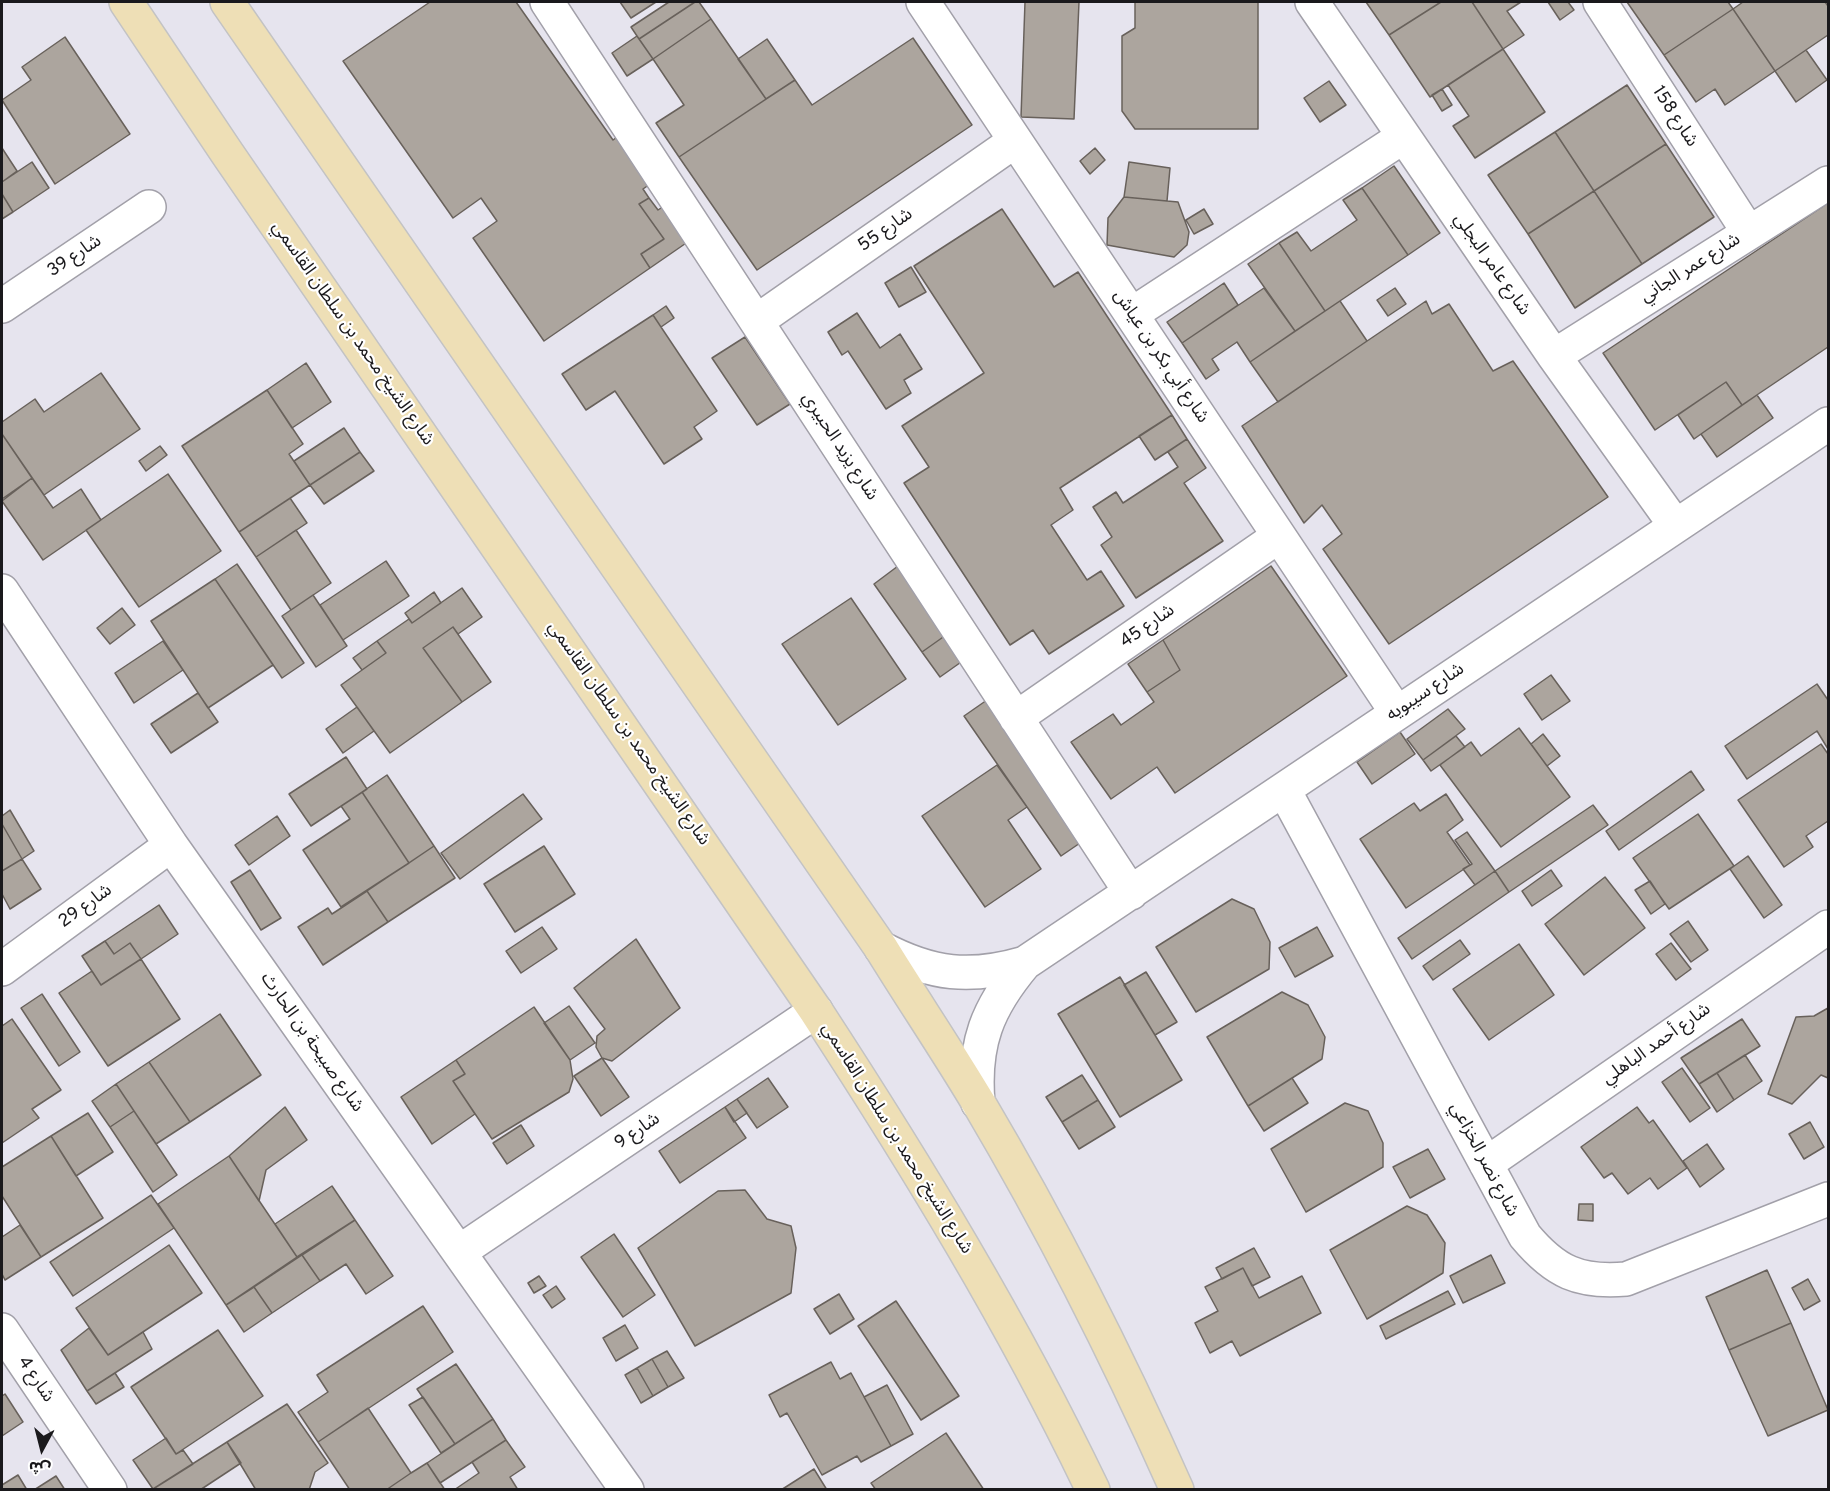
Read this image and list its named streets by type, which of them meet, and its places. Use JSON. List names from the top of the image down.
{
  "streets": {
    "main road": ["شارع الشيخ محمد بن سلطان القاسمي"],
    "street": [
      "شارع 158",
      "شارع 55",
      "شارع 39",
      "شارع عامر البجلي",
      "شارع عمر الجاني",
      "شارع أبي بكر بن عياش",
      "شارع يزيد الحبيري",
      "شارع 45",
      "شارع سيبويه",
      "شارع 29",
      "شارع صبيحة بن الحارث",
      "شارع أحمد الباهلي",
      "شارع 9",
      "شارع نصر الخزاعي",
      "شارع 4"
    ]
  },
  "crossings": [
    ["شارع 158", "شارع عمر الجاني"],
    ["شارع 55", "شارع أبي بكر بن عياش"],
    ["شارع 55", "شارع يزيد الحبيري"],
    ["شارع عامر البجلي", "شارع عمر الجاني"],
    ["شارع عامر البجلي", "شارع سيبويه"],
    ["شارع الشيخ محمد بن سلطان القاسمي", "شارع 9"],
    ["شارع أبي بكر بن عياش", "شارع 45"],
    ["شارع أبي بكر بن عياش", "شارع سيبويه"],
    ["شارع يزيد الحبيري", "شارع 45"],
    ["شارع يزيد الحبيري", "شارع سيبويه"],
    ["شارع سيبويه", "شارع نصر الخزاعي"],
    ["شارع 29", "شارع صبيحة بن الحارث"],
    ["شارع صبيحة بن الحارث", "شارع 9"],
    ["شارع أحمد الباهلي", "شارع نصر الخزاعي"]
  ],
  "north": "bottom"
}
